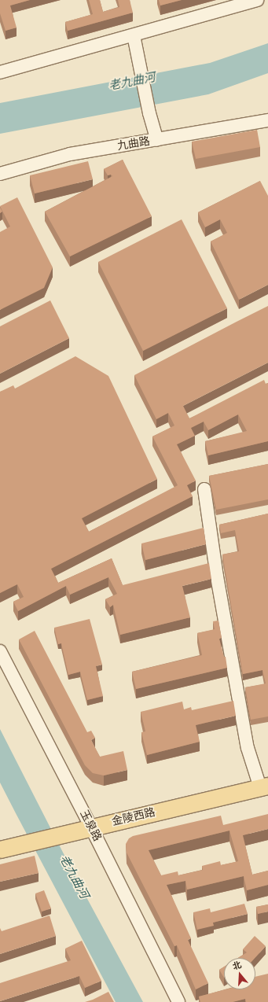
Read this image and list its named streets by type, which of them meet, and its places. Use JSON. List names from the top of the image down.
{
  "streets": {
    "main road": ["金陵西路"],
    "street": ["九曲路", "玉泉路"]
  },
  "crossings": [
    ["金陵西路", "玉泉路"]
  ],
  "water": ["老九曲河"],
  "north": "top"
}
